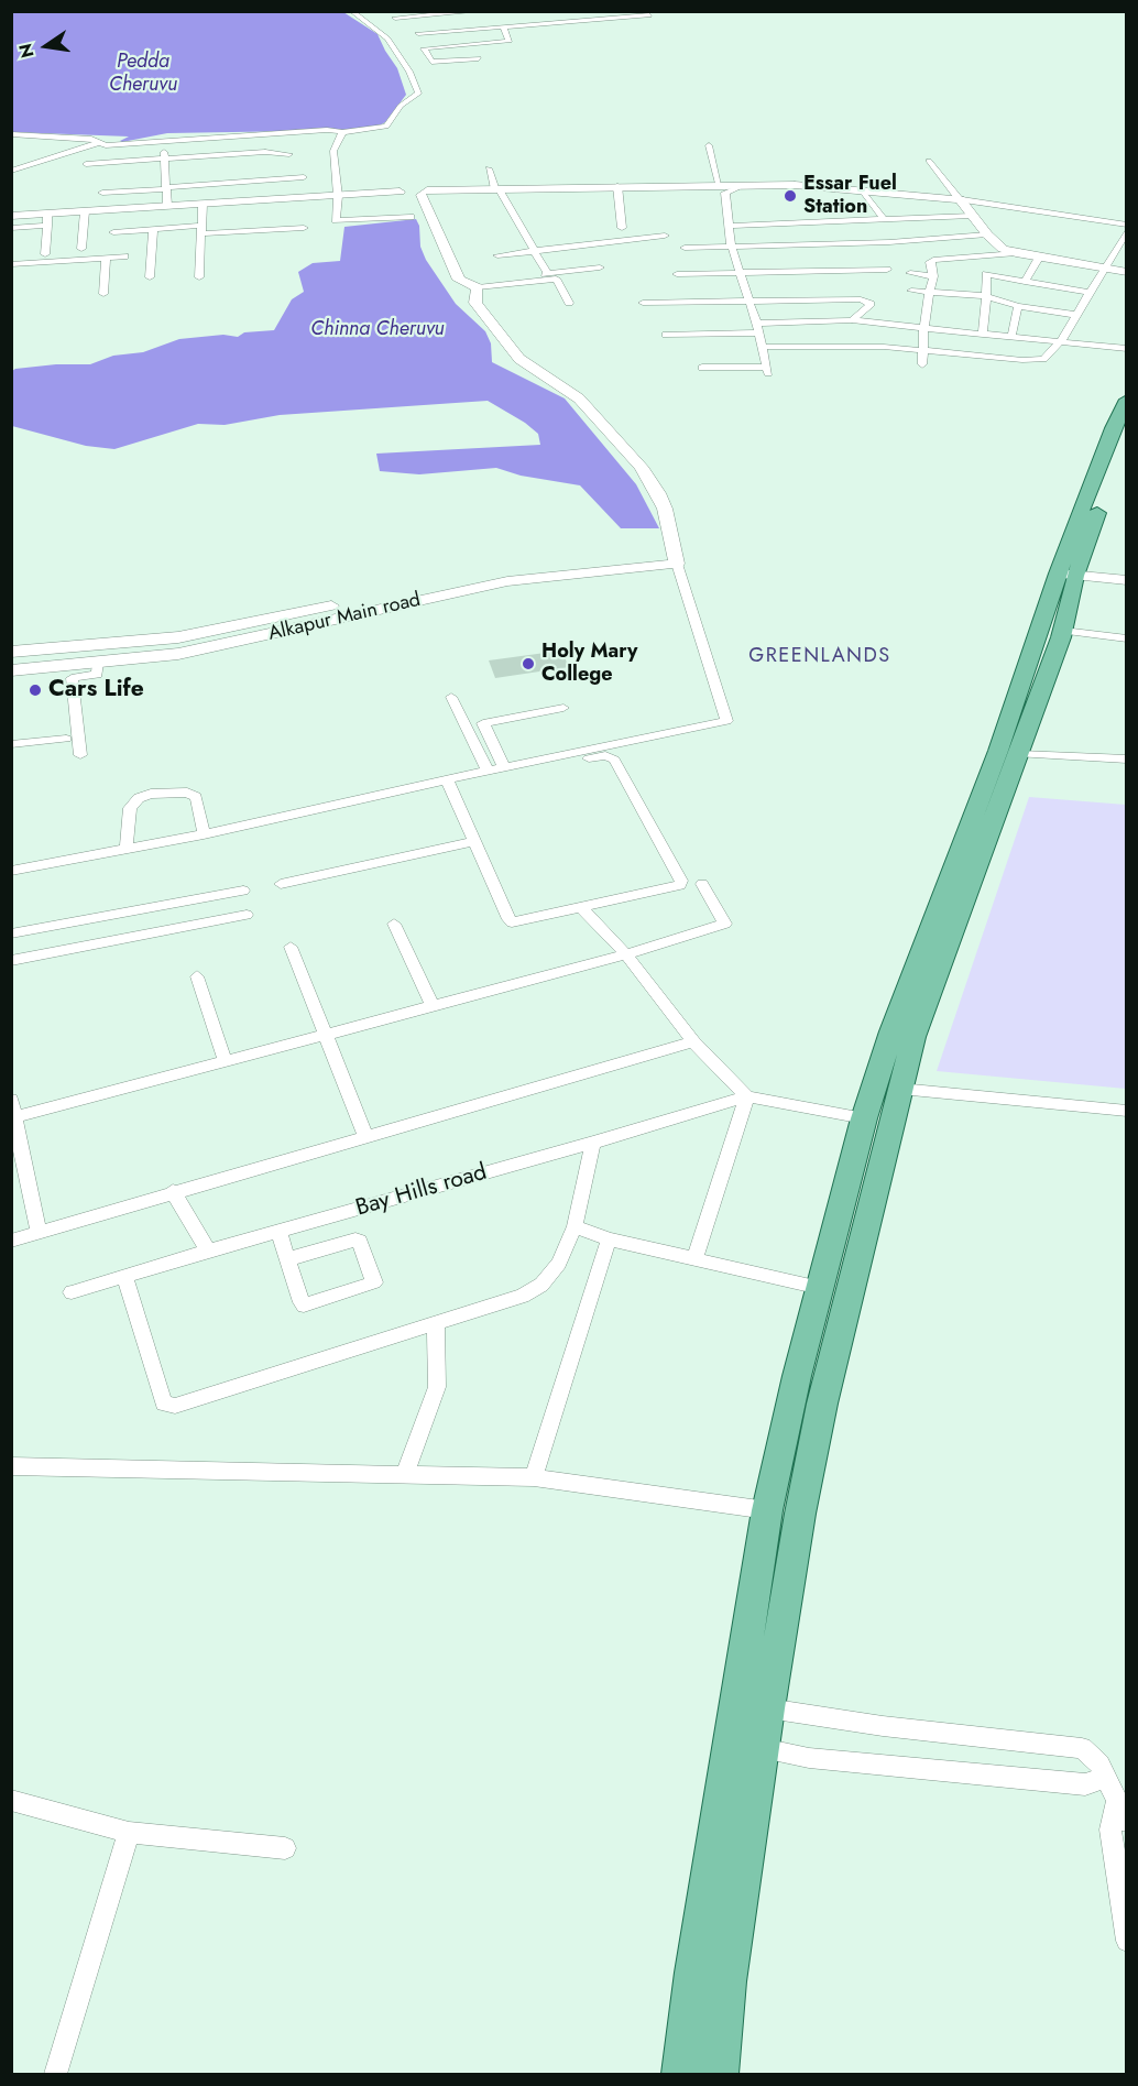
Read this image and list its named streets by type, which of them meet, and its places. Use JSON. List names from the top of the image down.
{
  "streets": {
    "street": ["Alkapur Main road", "Bay Hills road"]
  },
  "districts": ["GREENLANDS"],
  "water": ["Pedda Cheruvu", "Chinna Cheruvu"],
  "places": ["Essar Fuel Station", "Holy Mary College", "Cars Life"],
  "north": "left"
}
